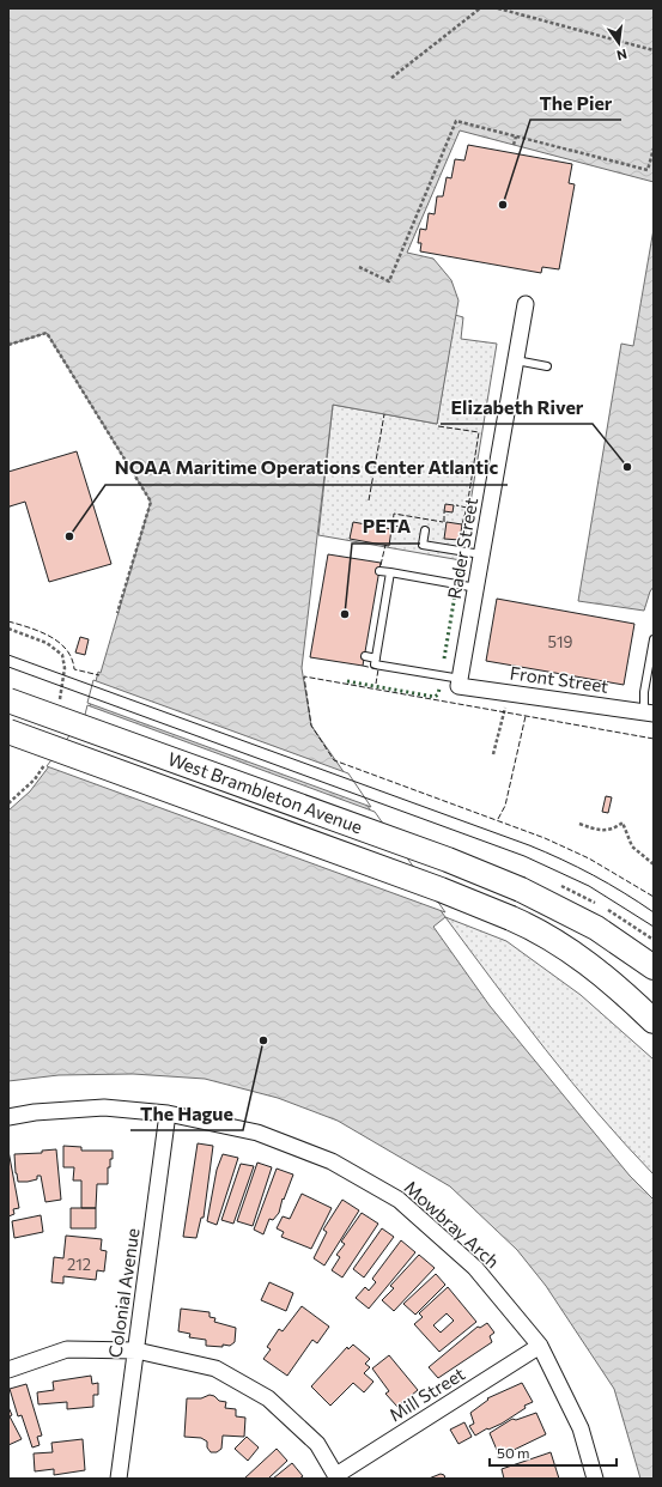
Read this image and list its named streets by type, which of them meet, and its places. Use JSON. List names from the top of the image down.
{
  "streets": {
    "main road": ["West Brambleton Avenue"],
    "street": [
      "Rader Street",
      "Front Street",
      "Mowbray Arch",
      "Colonial Avenue",
      "Mill Street"
    ]
  },
  "crossings": [
    ["Rader Street", "Front Street"],
    ["Mowbray Arch", "Colonial Avenue"],
    ["Mowbray Arch", "Mill Street"]
  ],
  "places": [
    "The Pier",
    "Elizabeth River",
    "NOAA Maritime Operations Center Atlantic",
    "PETA",
    "The Hague"
  ],
  "house_numbers": ["519", "212"],
  "scale_bar": "50 m",
  "north": "bottom"
}
